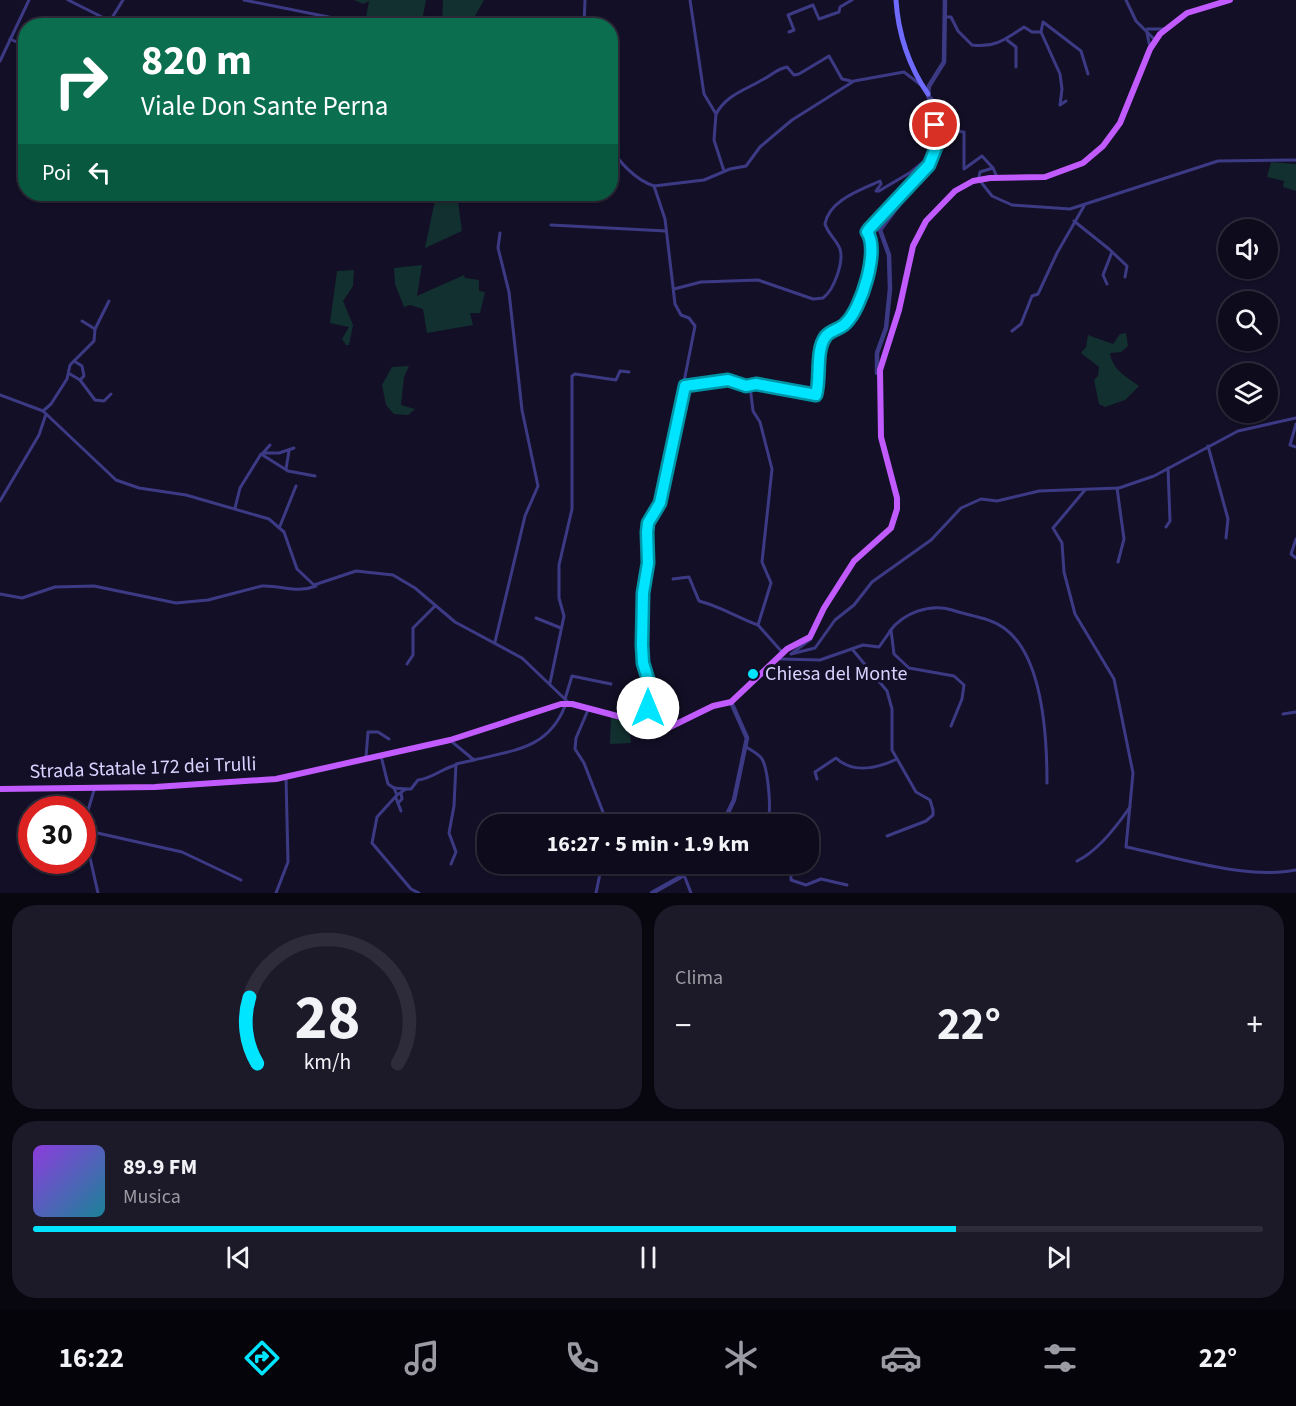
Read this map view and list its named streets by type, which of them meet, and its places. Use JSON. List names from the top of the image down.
{
  "streets": {
    "main road": ["Strada Statale 172 dei Trulli"]
  },
  "places": ["Chiesa del Monte"],
  "page": {
    "turn": ["820 m", "Viale Don Sante Perna"],
    "then": "Poi",
    "limit": "30",
    "trip": "16:27 · 5 min · 1.9 km",
    "tile": "Clima",
    "heat": ["−", "22°", "+"],
    "song": ["89.9 FM", "Musica"],
    "tabs": ["16:22", "22°"],
    "gauge": ["28", "km/h"]
  }
}
